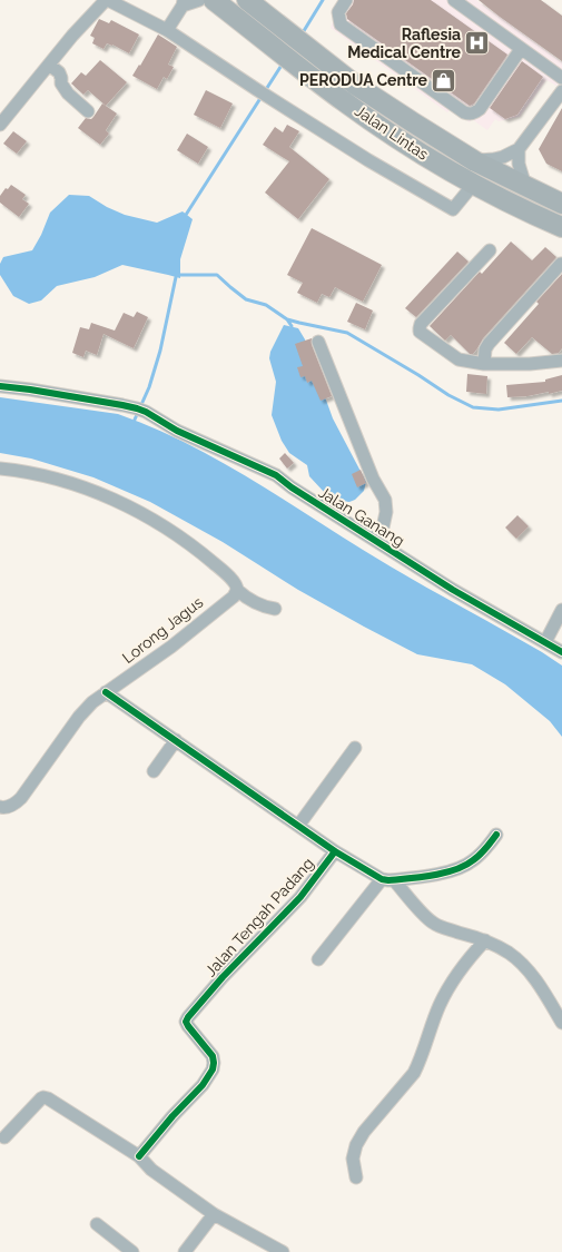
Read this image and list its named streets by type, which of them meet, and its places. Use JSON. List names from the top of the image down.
{
  "streets": {
    "highway": ["Jalan Lintas"],
    "street": ["Jalan Ganang", "Lorong Jagus", "Jalan Tengah Padang"]
  },
  "crossings": [
    ["Lorong Jagus", "Jalan Tengah Padang"]
  ],
  "places": {
    "hospital": ["Raflesia Medical Centre"],
    "shop": ["PERODUA Centre"]
  }
}
